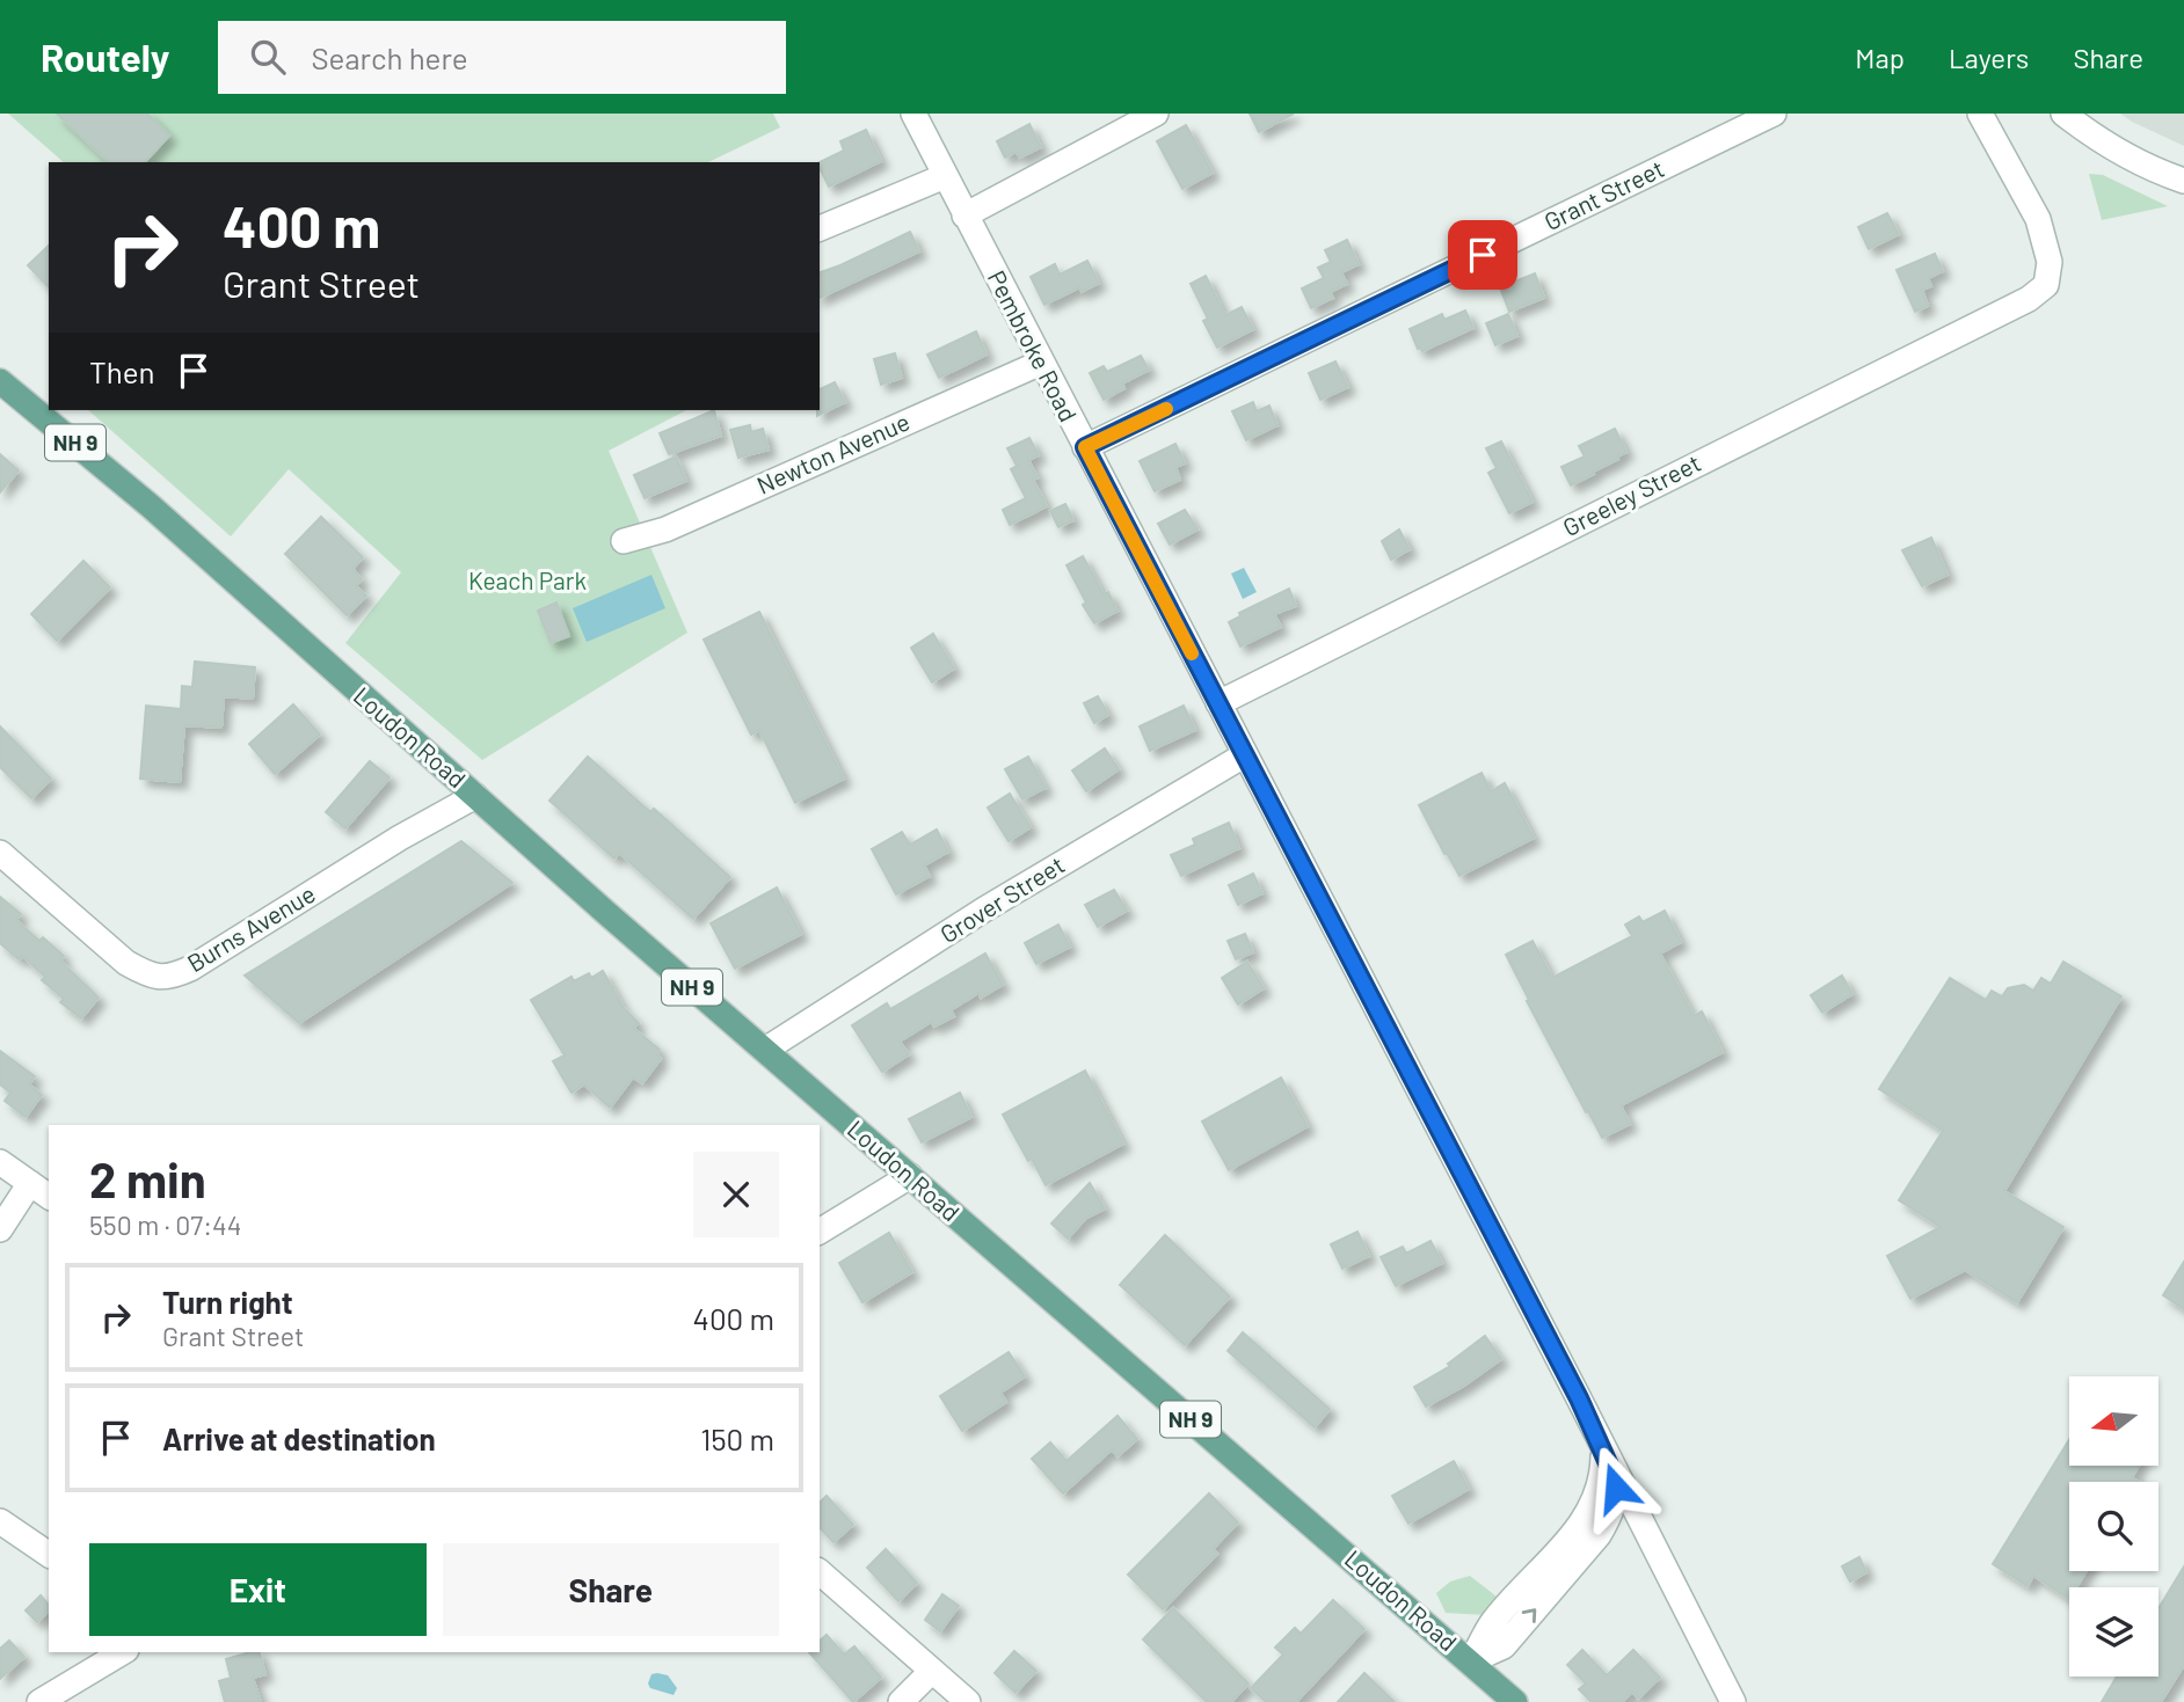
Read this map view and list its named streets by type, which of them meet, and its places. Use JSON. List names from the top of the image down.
{
  "streets": {
    "main road": ["NH 9", "Loudon Road"],
    "street": [
      "Grant Street",
      "Pembroke Road",
      "Newton Avenue",
      "Greeley Street",
      "Grover Street",
      "Burns Avenue"
    ]
  },
  "crossings": [
    ["Grant Street", "Pembroke Road"],
    ["Pembroke Road", "Newton Avenue"],
    ["Pembroke Road", "Greeley Street"],
    ["Pembroke Road", "Grover Street"],
    ["Loudon Road", "Grover Street"],
    ["Loudon Road", "Burns Avenue"]
  ],
  "parks": ["Keach Park"],
  "north": "left",
  "page": {
    "header": "Routely",
    "search": "Search here",
    "nav": ["Map", "Layers", "Share"],
    "turn": ["400 m", "Grant Street"],
    "then": "Then",
    "heading": ["2 min", "550 m · 07:44"],
    "list": [
      {
        "name": "Turn right",
        "note": "Grant Street",
        "value": "400 m"
      },
      {
        "name": "Arrive at destination",
        "value": "150 m"
      }
    ],
    "buttons": ["Exit", "Share"]
  }
}
